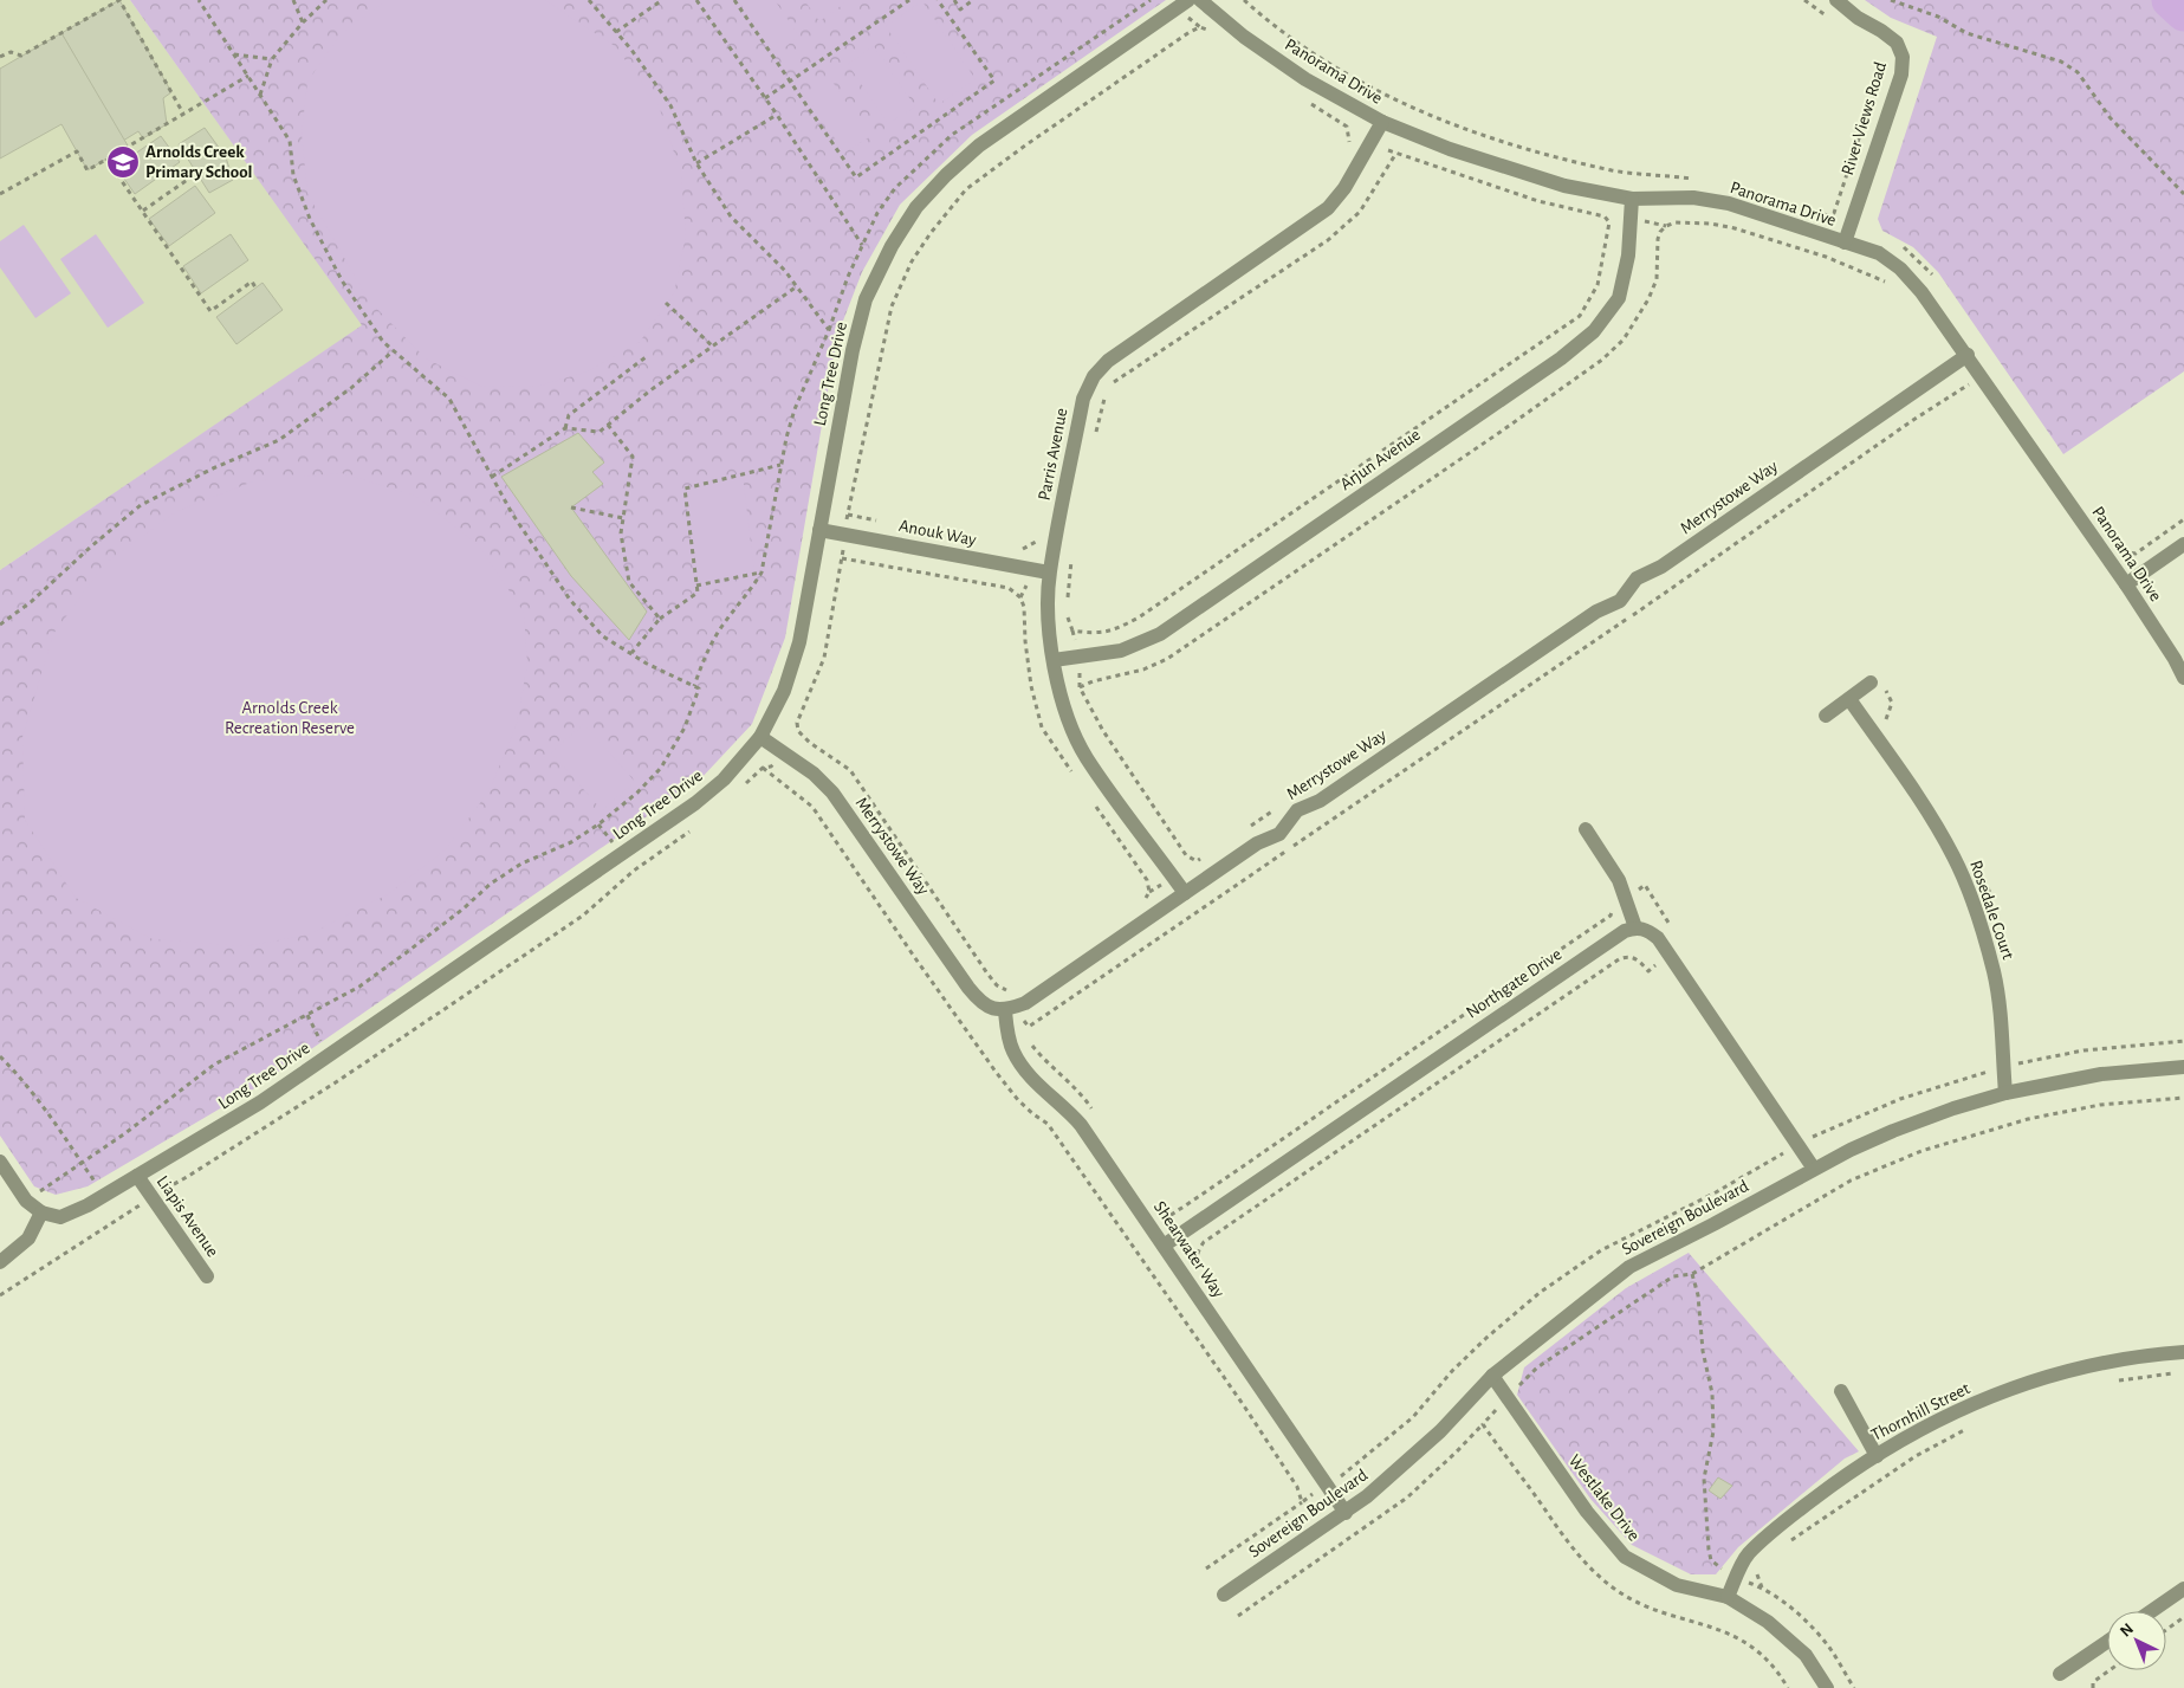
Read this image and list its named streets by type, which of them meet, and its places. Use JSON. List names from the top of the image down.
{
  "streets": {
    "street": [
      "Panorama Drive",
      "River Views Road",
      "Long Tree Drive",
      "Parris Avenue",
      "Arjun Avenue",
      "Merrystowe Way",
      "Anouk Way",
      "Rosedale Court",
      "Northgate Drive",
      "Liapis Avenue",
      "Sovereign Boulevard",
      "Shearwater Way",
      "Thornhill Street",
      "Westlake Drive"
    ]
  },
  "crossings": [
    ["Panorama Drive", "River Views Road"],
    ["Panorama Drive", "Parris Avenue"],
    ["Panorama Drive", "Arjun Avenue"],
    ["Panorama Drive", "Merrystowe Way"],
    ["Long Tree Drive", "Merrystowe Way"],
    ["Long Tree Drive", "Anouk Way"],
    ["Long Tree Drive", "Liapis Avenue"],
    ["Parris Avenue", "Arjun Avenue"],
    ["Parris Avenue", "Merrystowe Way"],
    ["Parris Avenue", "Anouk Way"],
    ["Merrystowe Way", "Shearwater Way"],
    ["Rosedale Court", "Sovereign Boulevard"],
    ["Northgate Drive", "Shearwater Way"],
    ["Sovereign Boulevard", "Shearwater Way"],
    ["Sovereign Boulevard", "Westlake Drive"],
    ["Thornhill Street", "Westlake Drive"]
  ],
  "parks": ["Arnolds Creek Recreation Reserve"],
  "places": {
    "school or university": ["Arnolds Creek Primary School"]
  },
  "north": "top left"
}
